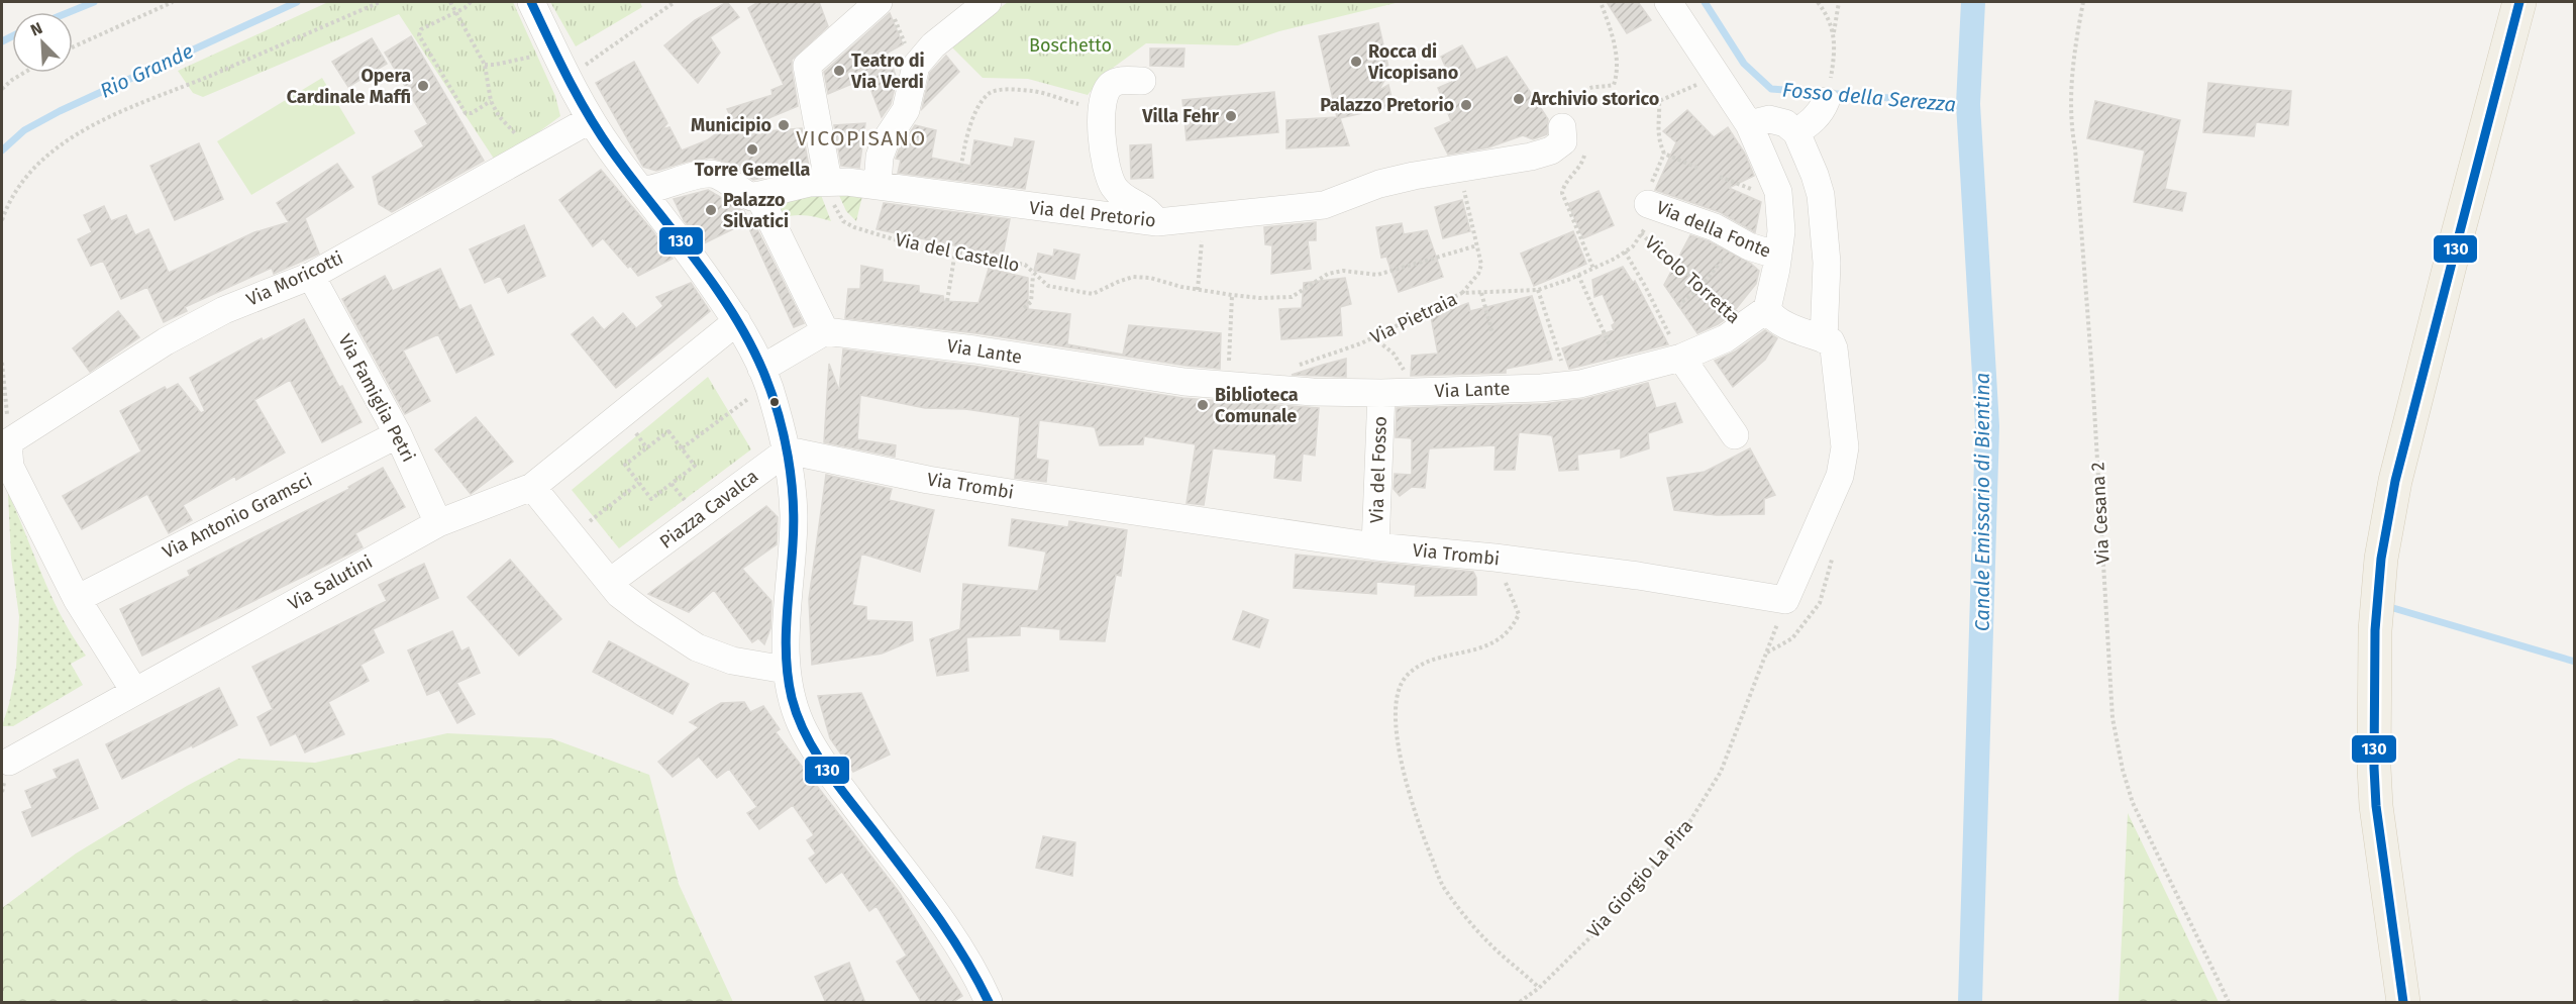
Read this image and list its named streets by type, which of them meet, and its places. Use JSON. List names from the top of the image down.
{
  "streets": {
    "street": [
      "Via del Pretorio",
      "Via della Fonte",
      "Via Moricotti",
      "Via Lante",
      "Via Famiglia Petri",
      "Via del Fosso",
      "Via Trombi",
      "Piazza Cavalca",
      "Via Antonio Gramsci",
      "Via Salutini"
    ],
    "path": [
      "Via del Castello",
      "Vicolo Torretta",
      "Via Pietraia",
      "Via Cesana 2",
      "Via Giorgio La Pira"
    ]
  },
  "crossings": [
    ["Via del Pretorio", "Via del Castello"],
    ["Via della Fonte", "Vicolo Torretta"],
    ["Via della Fonte", "Via Pietraia"],
    ["Via Moricotti", "Via Famiglia Petri"],
    ["Vicolo Torretta", "Via Pietraia"],
    ["Vicolo Torretta", "Via Lante"],
    ["Via Lante", "Via del Fosso"],
    ["Via Famiglia Petri", "Via Antonio Gramsci"],
    ["Via Famiglia Petri", "Via Salutini"],
    ["Via del Fosso", "Via Trombi"],
    ["Via Trombi", "Piazza Cavalca"],
    ["Via Trombi", "Via Giorgio La Pira"]
  ],
  "districts": ["VICOPISANO"],
  "water": ["Rio Grande", "Fosso della Serezza", "Canale Emissario di Bientina"],
  "parks": ["Boschetto"],
  "places": [
    "Rocca di Vicopisano",
    "Teatro di Via Verdi",
    "Opera Cardinale Maffi",
    "Archivio storico",
    "Palazzo Pretorio",
    "Villa Fehr",
    "Municipio",
    "Torre Gemella",
    "Palazzo Silvatici",
    "Biblioteca Comunale"
  ],
  "lines": ["transit line 130"],
  "north": "top left"
}
